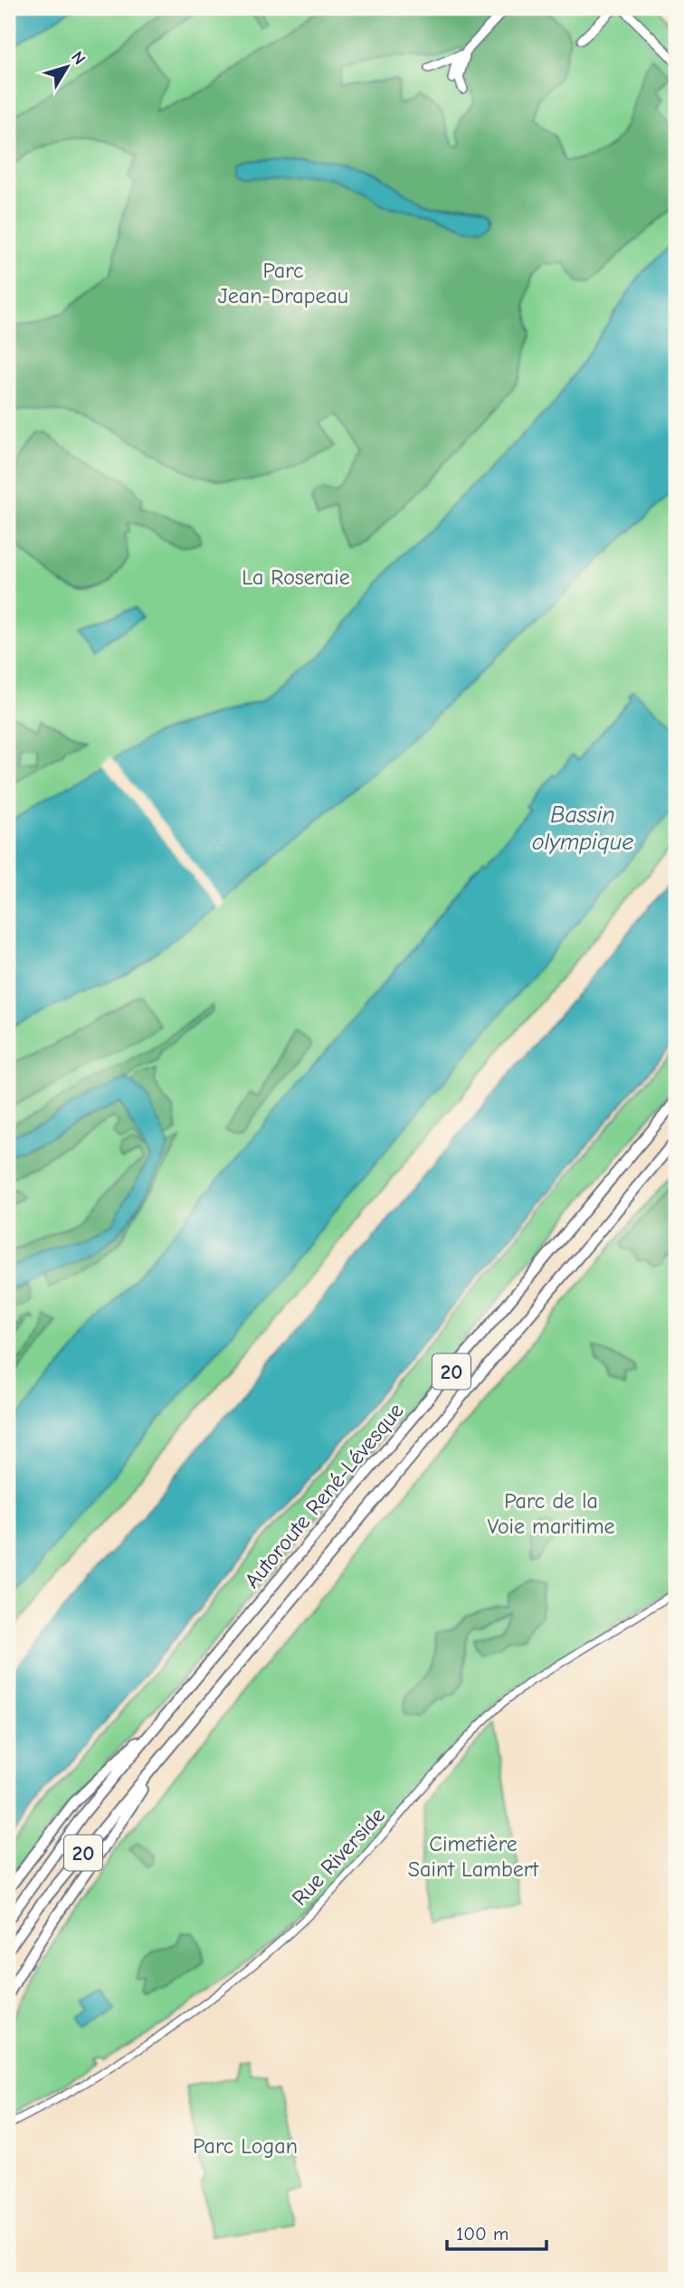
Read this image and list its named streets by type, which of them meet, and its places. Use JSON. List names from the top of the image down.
{
  "streets": {
    "highway": ["20", "Autoroute René-Lévesque"],
    "street": ["Rue Riverside"]
  },
  "water": ["Bassin olympique"],
  "parks": [
    "Parc Jean-Drapeau",
    "La Roseraie",
    "Parc de la Voie maritime",
    "Cimetière Saint Lambert",
    "Parc Logan"
  ],
  "scale_bar": "100 m",
  "north": "top right"
}
